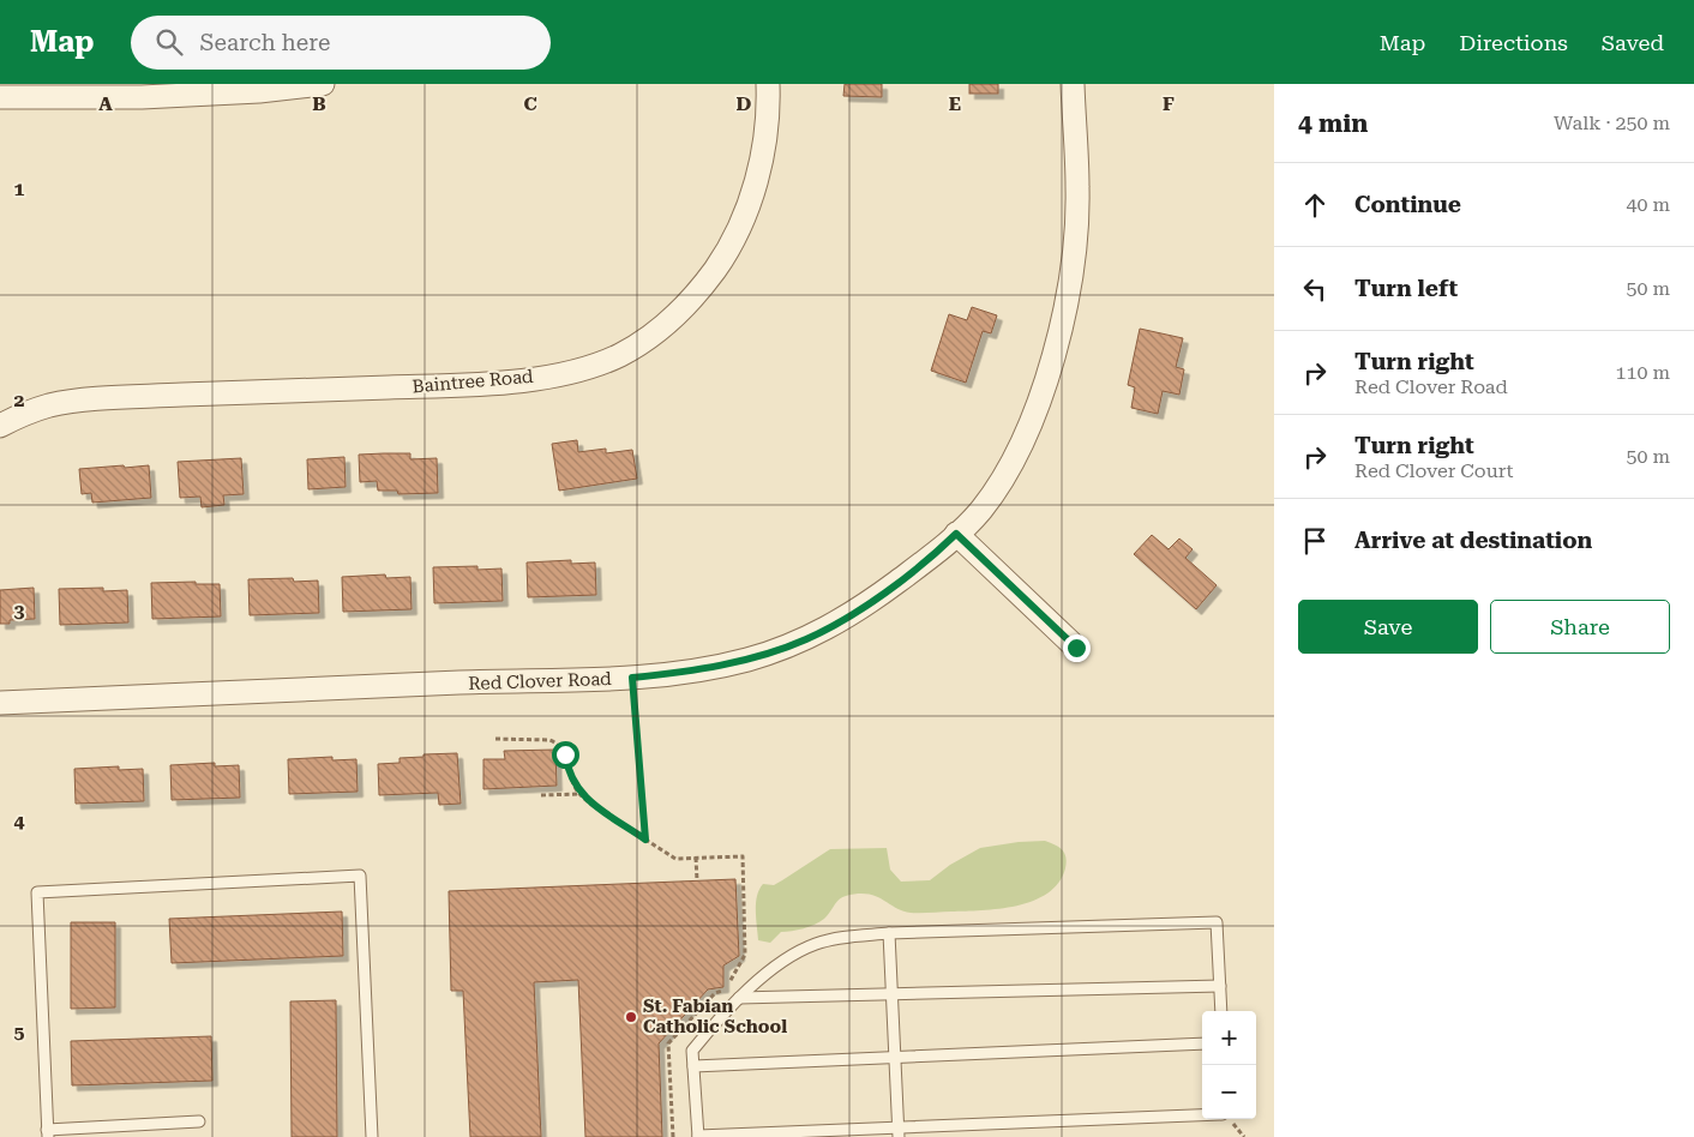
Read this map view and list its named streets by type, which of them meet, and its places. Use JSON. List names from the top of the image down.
{
  "streets": {
    "street": ["Baintree Road", "Red Clover Road"]
  },
  "places": ["St. Fabian Catholic School"],
  "page": {
    "header": "Map",
    "search": "Search here",
    "nav": ["Map", "Directions", "Saved"],
    "heading": ["4 min", "Walk · 250 m"],
    "list": [
      ["Continue", "40 m"],
      ["Turn left", "50 m"],
      ["Turn right", "Red Clover Road", "110 m"],
      ["Turn right", "Red Clover Court", "50 m"],
      "Arrive at destination"
    ],
    "buttons": ["Save", "Share"],
    "map_buttons": ["+", "−"]
  },
  "grid": {
    "columns": [
      "A",
      "B",
      "C",
      "D",
      "E",
      "F"
    ],
    "rows": [
      "1",
      "2",
      "3",
      "4",
      "5"
    ]
  }
}
